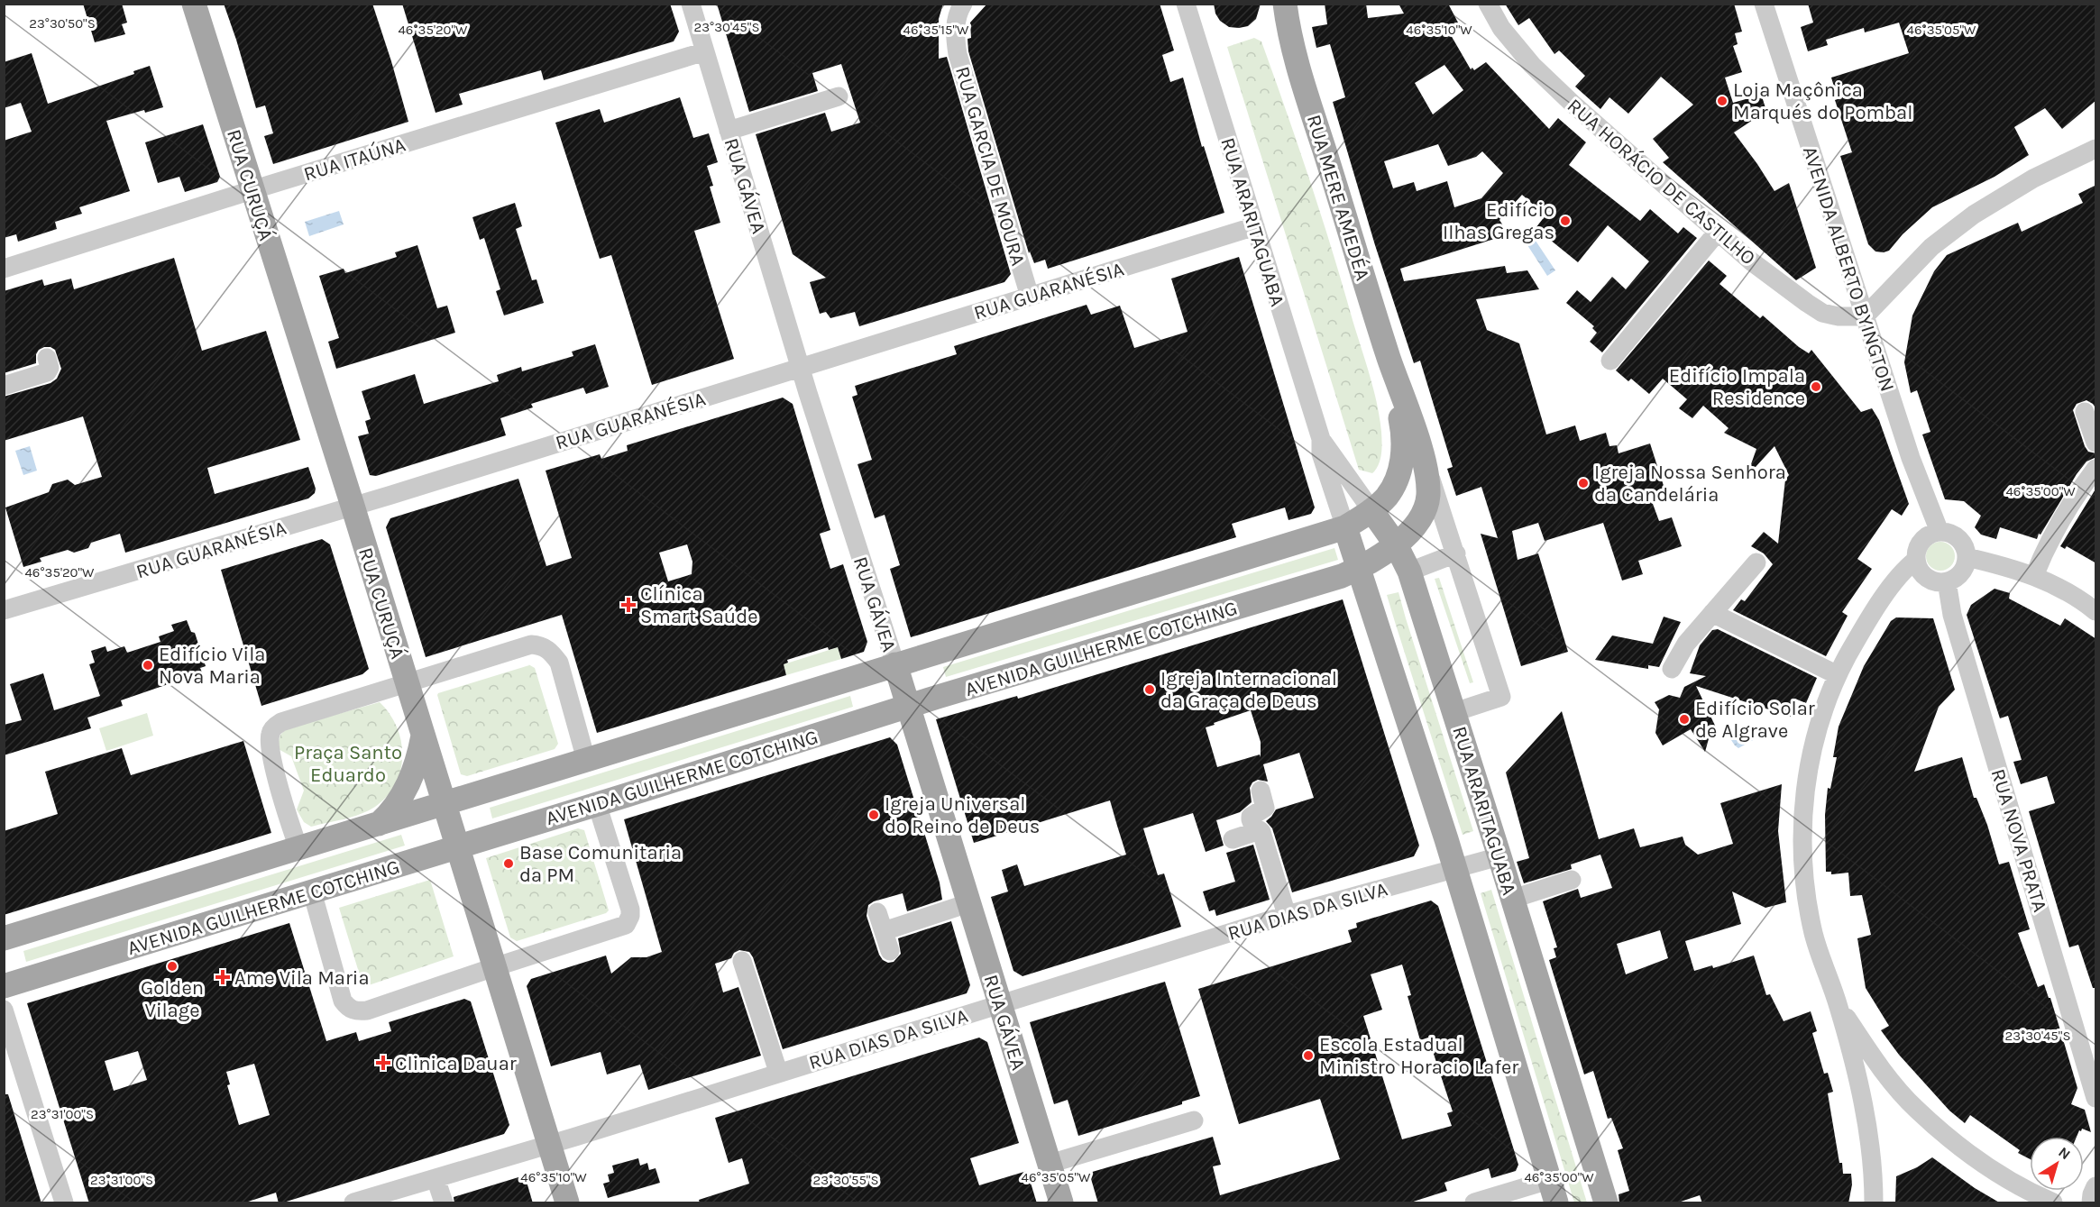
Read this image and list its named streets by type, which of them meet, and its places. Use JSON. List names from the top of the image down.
{
  "streets": {
    "main road": [
      "RUA CURUÇÁ",
      "RUA GÁVEA",
      "RUA MERE AMEDÉA",
      "RUA ARARITAGUABA",
      "AVENIDA GUILHERME COTCHING"
    ],
    "street": [
      "RUA ITAÚNA",
      "RUA GARCIA DE MOURA",
      "RUA HORÁCIO DE CASTILHO",
      "AVENIDA ALBERTO BYINGTON",
      "RUA GUARANÉSIA",
      "RUA NOVA PRATA",
      "RUA DIAS DA SILVA"
    ]
  },
  "crossings": [
    ["RUA ITAÚNA", "RUA CURUÇÁ"],
    ["RUA ITAÚNA", "RUA GÁVEA"],
    ["RUA GARCIA DE MOURA", "RUA GUARANÉSIA"],
    ["RUA HORÁCIO DE CASTILHO", "AVENIDA ALBERTO BYINGTON"],
    ["RUA CURUÇÁ", "RUA GUARANÉSIA"],
    ["RUA CURUÇÁ", "AVENIDA GUILHERME COTCHING"],
    ["RUA CURUÇÁ", "RUA DIAS DA SILVA"],
    ["RUA GÁVEA", "RUA GUARANÉSIA"],
    ["RUA GÁVEA", "AVENIDA GUILHERME COTCHING"],
    ["RUA GÁVEA", "RUA DIAS DA SILVA"],
    ["RUA MERE AMEDÉA", "RUA ARARITAGUABA"],
    ["RUA MERE AMEDÉA", "AVENIDA GUILHERME COTCHING"],
    ["RUA ARARITAGUABA", "RUA GUARANÉSIA"],
    ["RUA ARARITAGUABA", "AVENIDA GUILHERME COTCHING"],
    ["RUA ARARITAGUABA", "RUA DIAS DA SILVA"],
    ["AVENIDA ALBERTO BYINGTON", "RUA NOVA PRATA"]
  ],
  "parks": ["Praça Santo Eduardo"],
  "places": {
    "other": [
      "Loja Maçônica Marqués do Pombal",
      "Edifício Ilhas Gregas",
      "Edifício Impala Residence",
      "Igreja Nossa Senhora da Candelária",
      "Edifício Vila Nova Maria",
      "Igreja Internacional da Graça de Deus",
      "Edifício Solar de Algrave",
      "Igreja Universal do Reino de Deus",
      "Base Comunitaria da PM",
      "Golden Vilage",
      "Escola Estadual Ministro Horacio Lafer"
    ],
    "health": ["Clínica Smart Saúde", "Ame Vila Maria", "Clinica Dauar"]
  },
  "north": "top right",
  "coordinates": [
    "23°30'50\"S",
    "23°30'45\"S",
    "46°35'20\"W",
    "46°35'15\"W",
    "46°35'10\"W",
    "46°35'05\"W",
    "46°35'00\"W",
    "23°31'00\"S",
    "23°30'55\"S"
  ]
}
